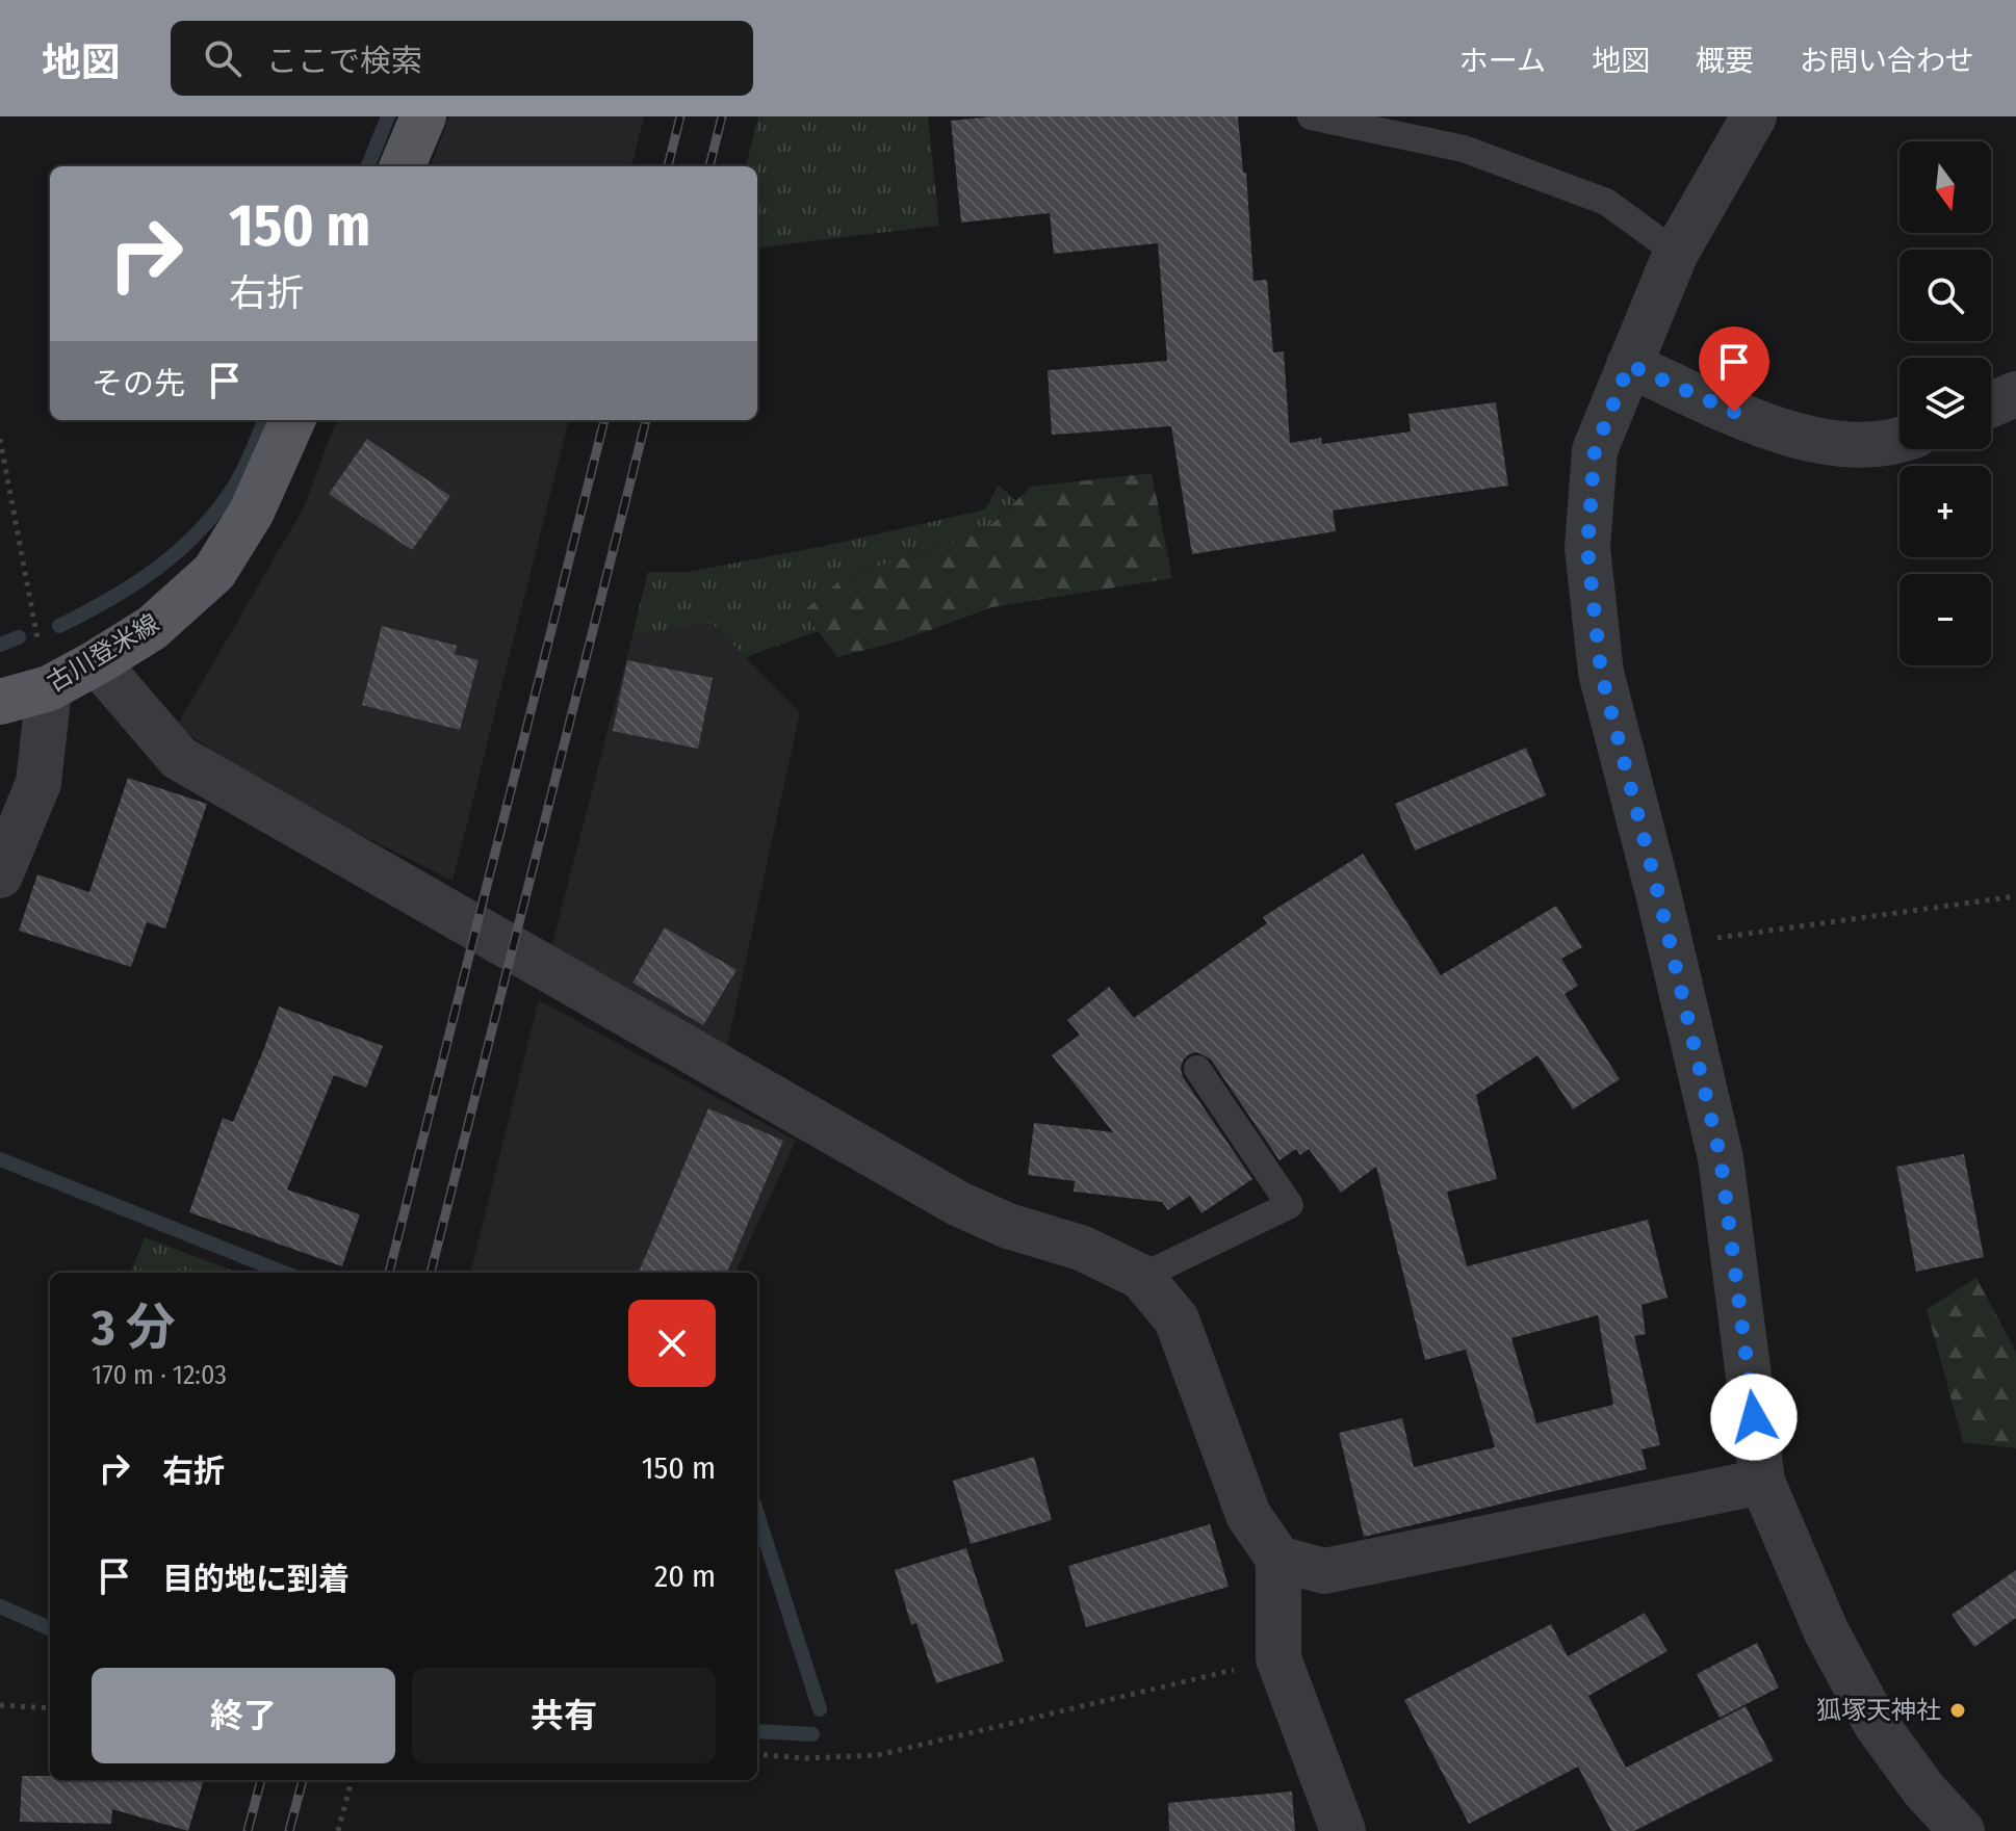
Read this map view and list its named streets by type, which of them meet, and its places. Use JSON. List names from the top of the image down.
{
  "streets": {
    "main road": ["古川登米線"]
  },
  "places": ["狐塚天神社"],
  "north": "bottom",
  "page": {
    "header": "地図",
    "search": "ここで検索",
    "nav": [
      "ホーム",
      "地図",
      "概要",
      "お問い合わせ"
    ],
    "map_buttons": ["+", "−"],
    "turn": ["150 m", "右折"],
    "then": "その先",
    "heading": ["3 分", "170 m · 12:03"],
    "list": [
      {
        "name": "右折",
        "value": "150 m"
      },
      {
        "name": "目的地に到着",
        "value": "20 m"
      }
    ],
    "buttons": ["終了", "共有"]
  }
}
